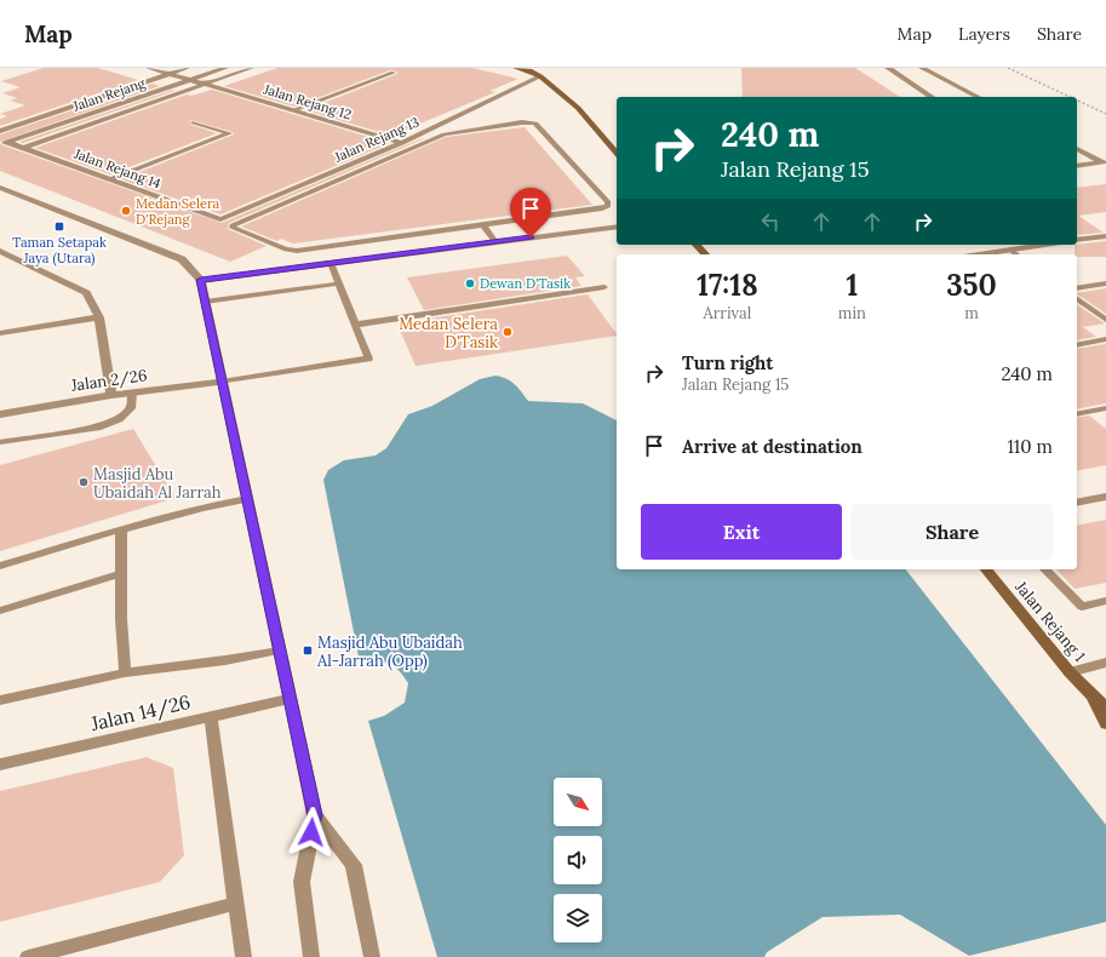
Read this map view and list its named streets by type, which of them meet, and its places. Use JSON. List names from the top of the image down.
{
  "streets": {
    "street": [
      "Jalan Rejang",
      "Jalan Rejang 12",
      "Jalan Rejang 13",
      "Jalan Rejang 14",
      "Jalan 2/26",
      "Jalan Rejang 1",
      "Jalan 14/26"
    ]
  },
  "crossings": [
    ["Jalan Rejang", "Jalan Rejang 12"],
    ["Jalan Rejang", "Jalan Rejang 14"],
    ["Jalan Rejang 12", "Jalan Rejang 13"],
    ["Jalan Rejang 13", "Jalan Rejang 14"]
  ],
  "places": {
    "other": [
      "Medan Selera D'Rejang",
      "Dewan D'Tasik",
      "Medan Selera D'Tasik",
      "Masjid Abu Ubaidah Al Jarrah"
    ],
    "transit": ["Taman Setapak Jaya (Utara)", "Masjid Abu Ubaidah Al-Jarrah (Opp)"]
  },
  "north": "bottom right",
  "page": {
    "header": "Map",
    "nav": ["Map", "Layers", "Share"],
    "turn": ["240 m", "Jalan Rejang 15"],
    "eta": [
      "17:18",
      "Arrival",
      "1",
      "min",
      "350",
      "m"
    ],
    "list": [
      {
        "name": "Turn right",
        "note": "Jalan Rejang 15",
        "value": "240 m"
      },
      {
        "name": "Arrive at destination",
        "value": "110 m"
      }
    ],
    "buttons": ["Exit", "Share"]
  }
}
